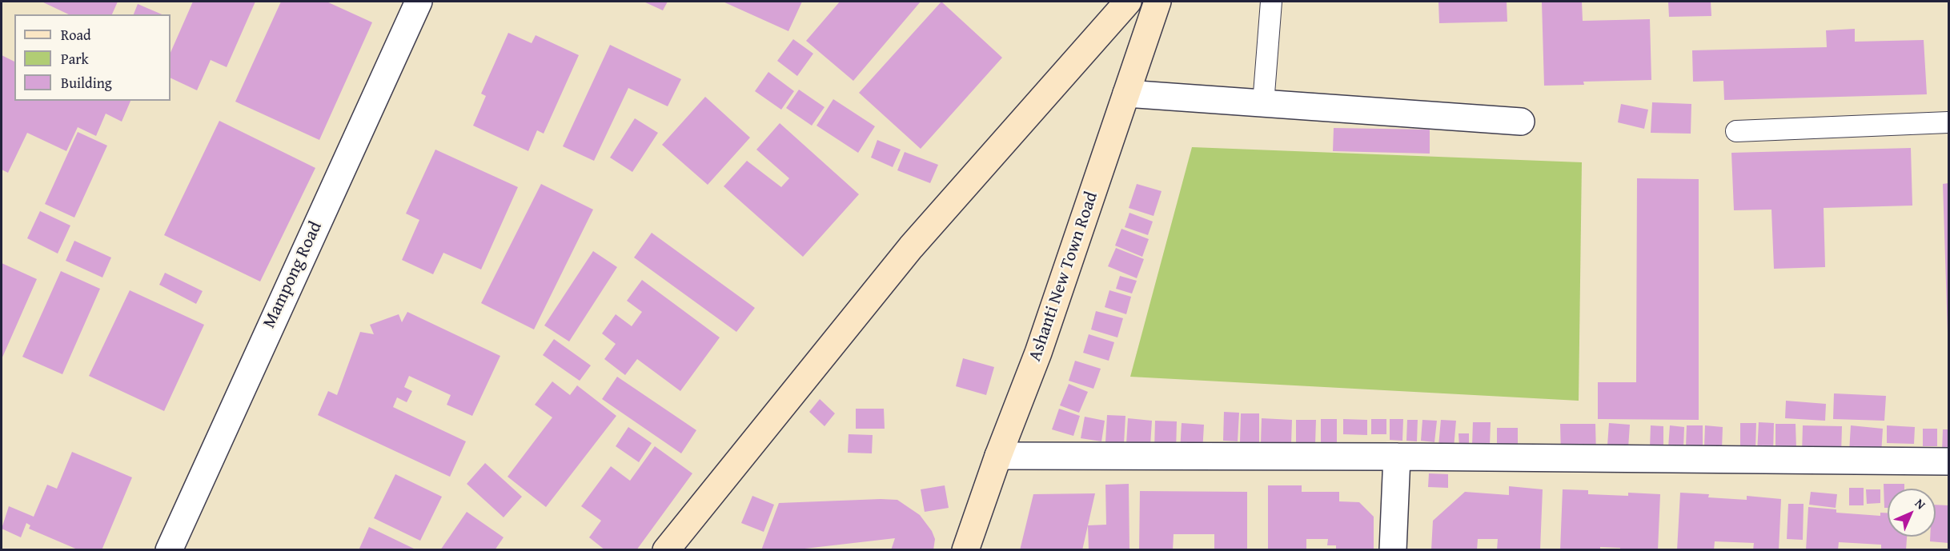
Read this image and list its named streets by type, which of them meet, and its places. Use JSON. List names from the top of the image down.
{
  "streets": {
    "street": ["Mampong Road", "Ashanti New Town Road"]
  },
  "legend": ["Road", "Park", "Building"],
  "north": "top right"
}
